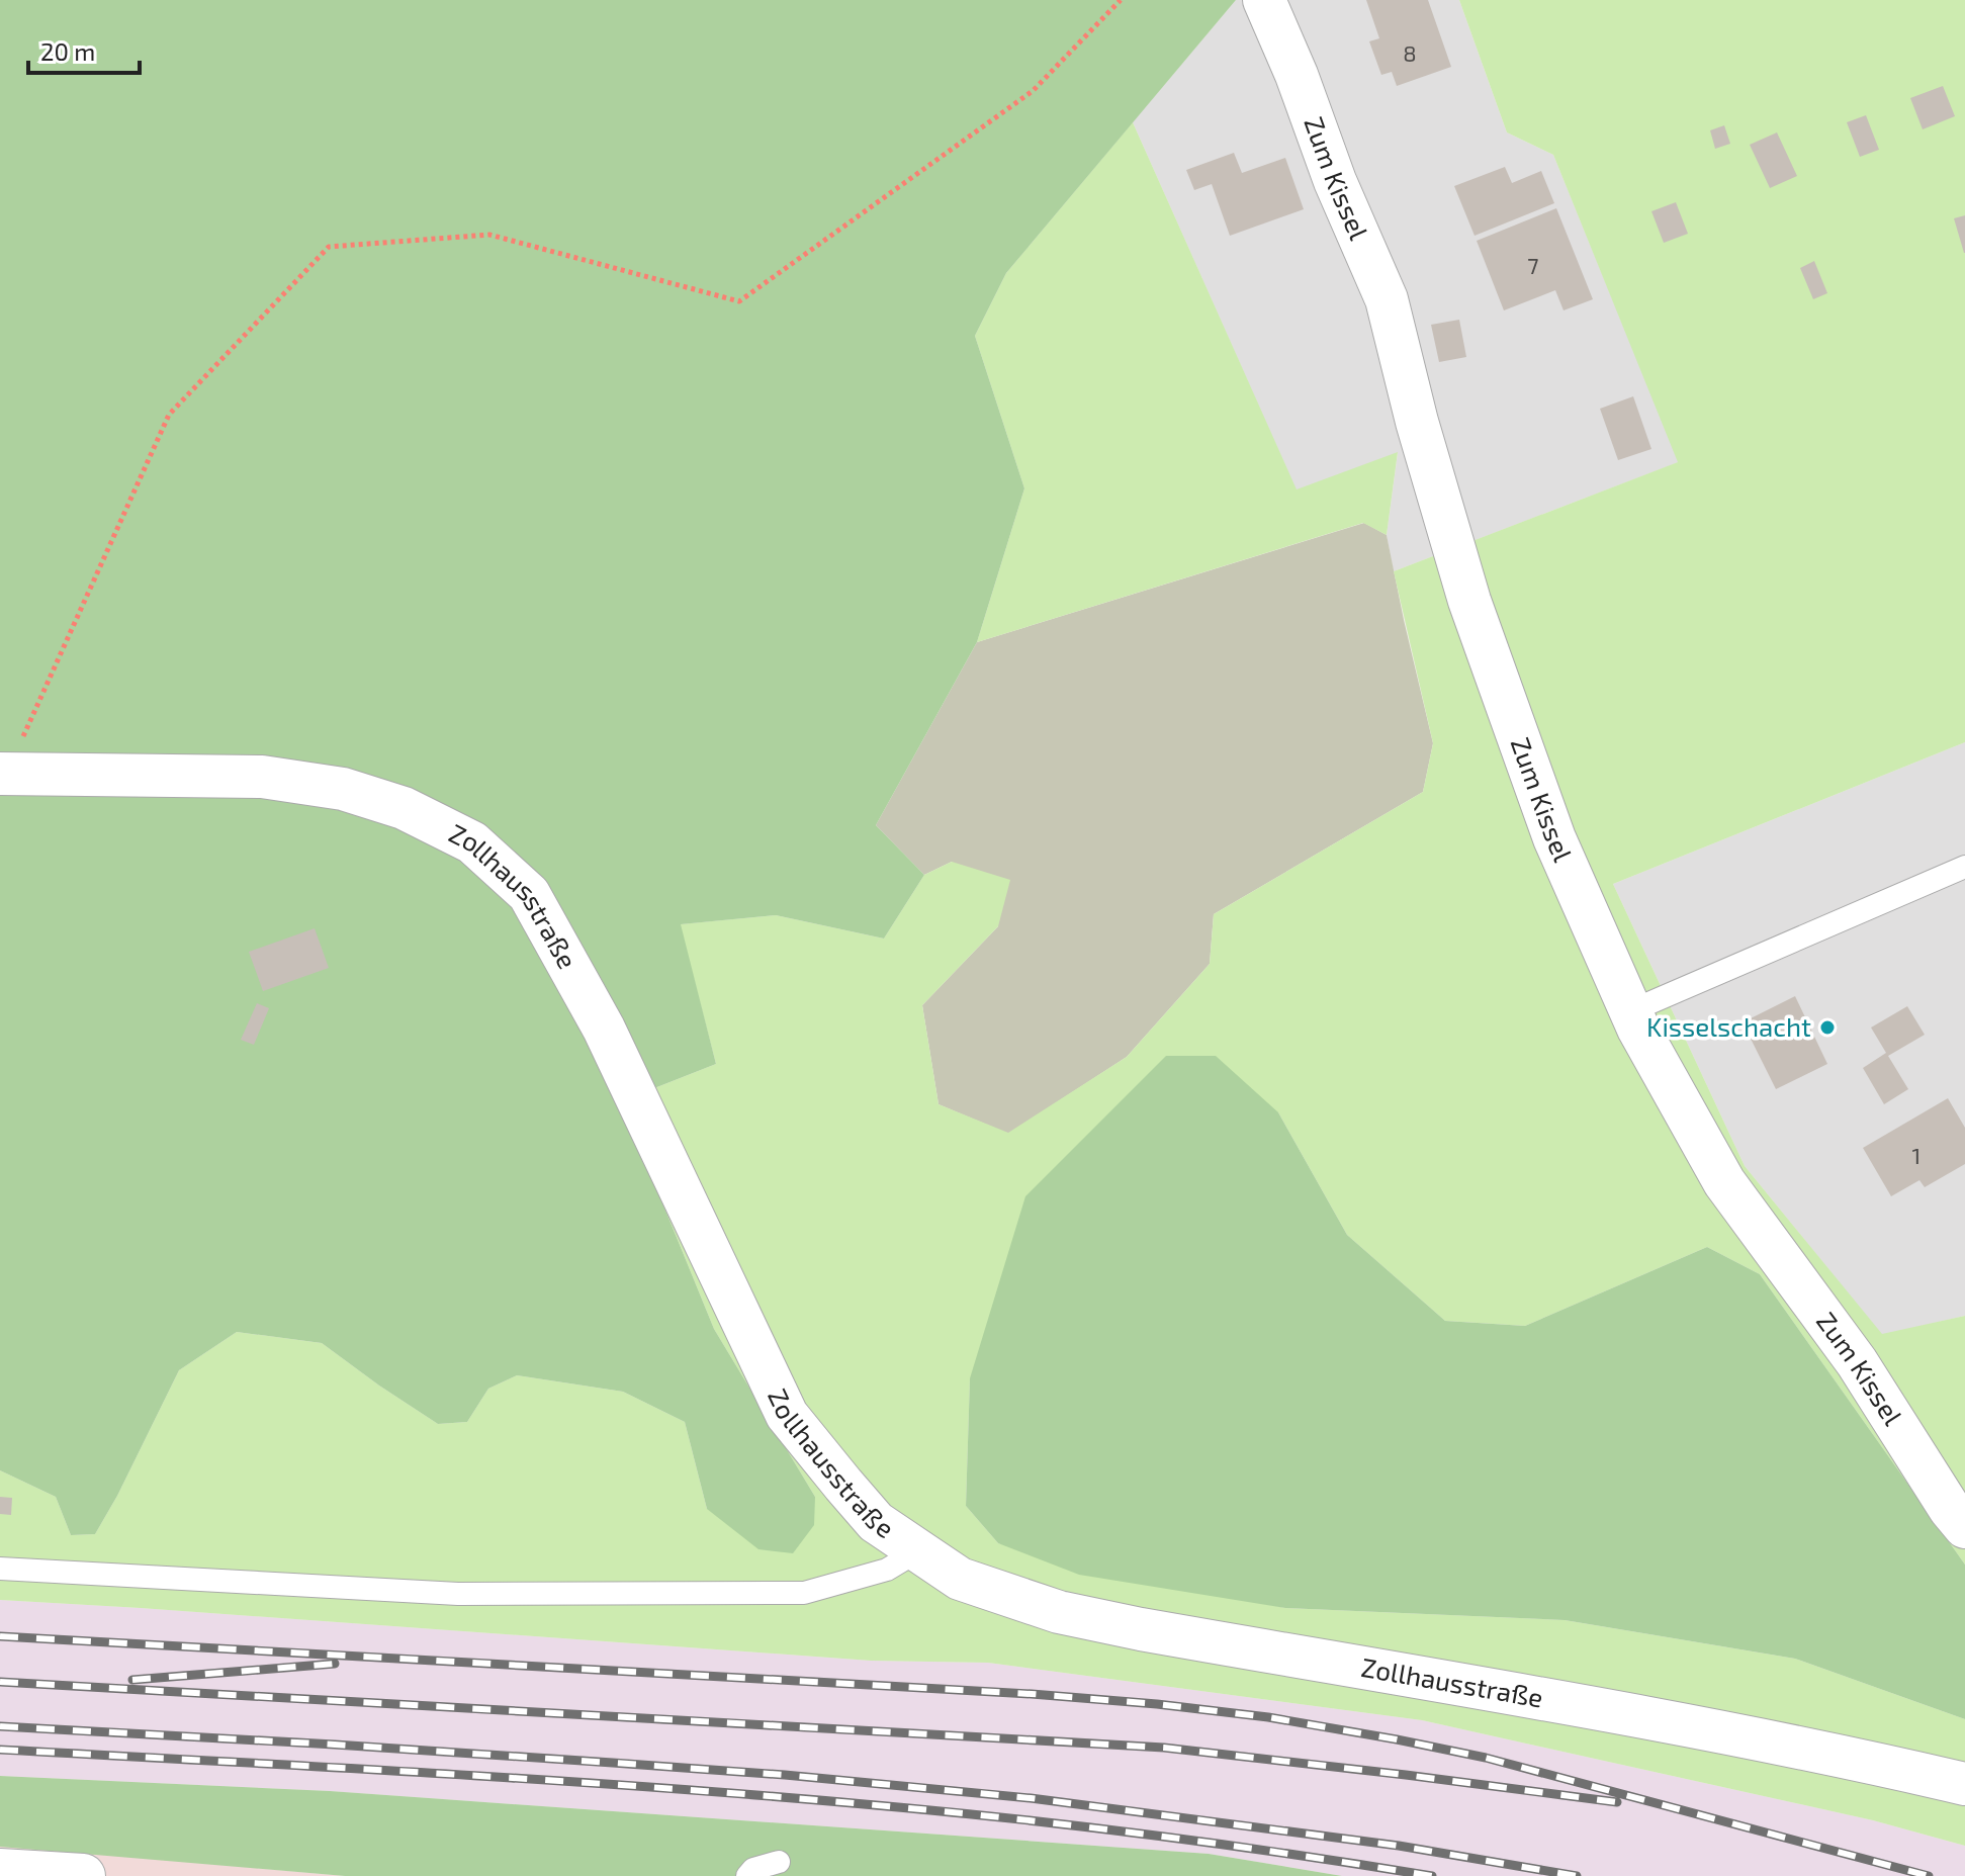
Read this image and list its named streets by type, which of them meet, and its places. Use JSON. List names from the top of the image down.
{
  "streets": {
    "street": ["Zum Kissel", "Zollhausstraße"]
  },
  "places": ["Kisselschacht"],
  "house_numbers": ["8", "7", "1"],
  "scale_bar": "20 m"
}
